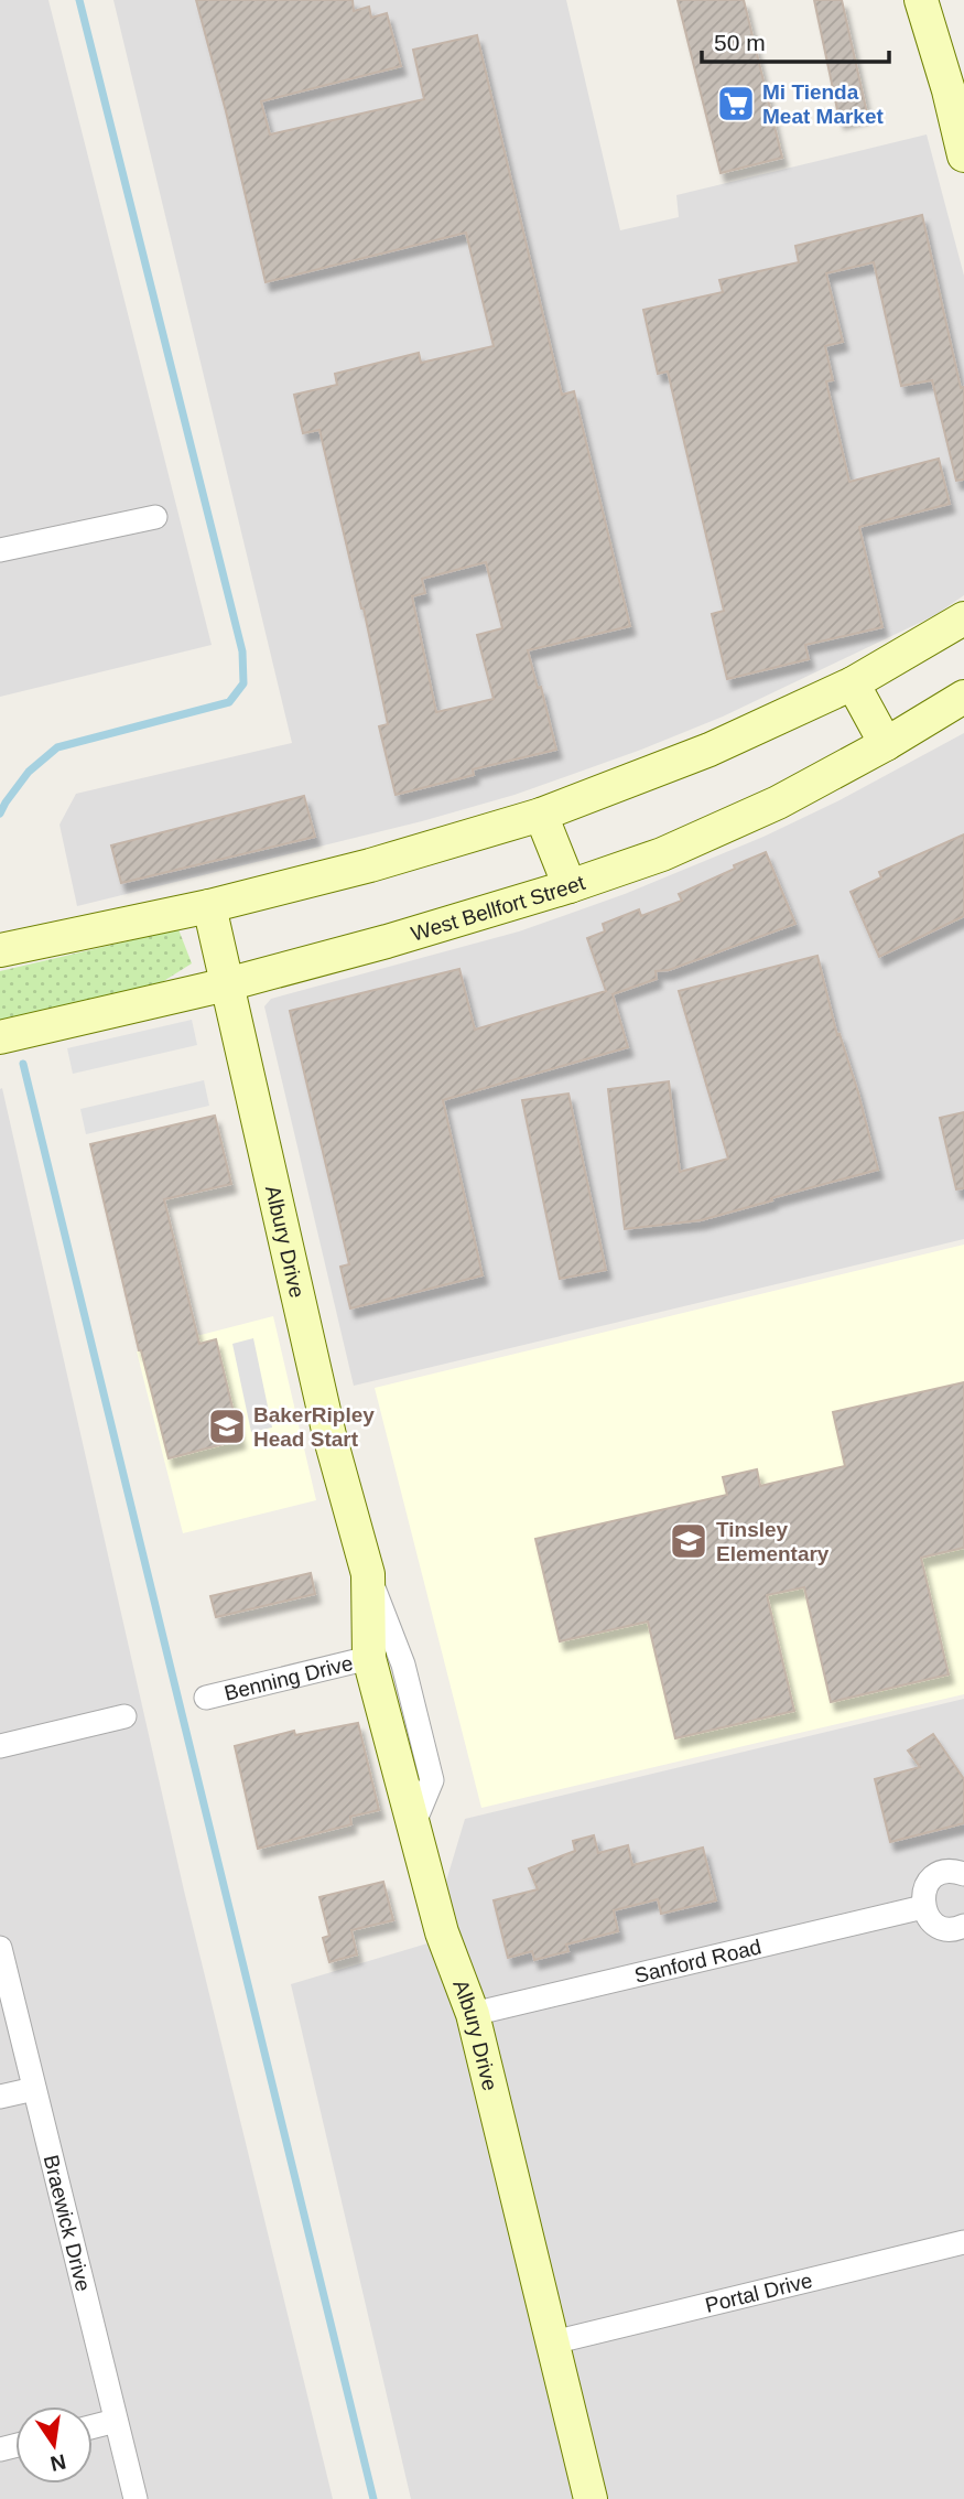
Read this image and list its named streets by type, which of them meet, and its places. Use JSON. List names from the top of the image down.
{
  "streets": {
    "main road": ["West Bellfort Street", "Albury Drive"],
    "street": [
      "Benning Drive",
      "Sanford Road",
      "Braewick Drive",
      "Portal Drive"
    ]
  },
  "crossings": [
    ["West Bellfort Street", "Albury Drive"],
    ["Albury Drive", "Benning Drive"],
    ["Albury Drive", "Sanford Road"],
    ["Albury Drive", "Portal Drive"]
  ],
  "places": {
    "supermarket": ["Mi Tienda Meat Market"],
    "school or university": ["BakerRipley Head Start", "Tinsley Elementary"]
  },
  "scale_bar": "50 m",
  "north": "bottom"
}
